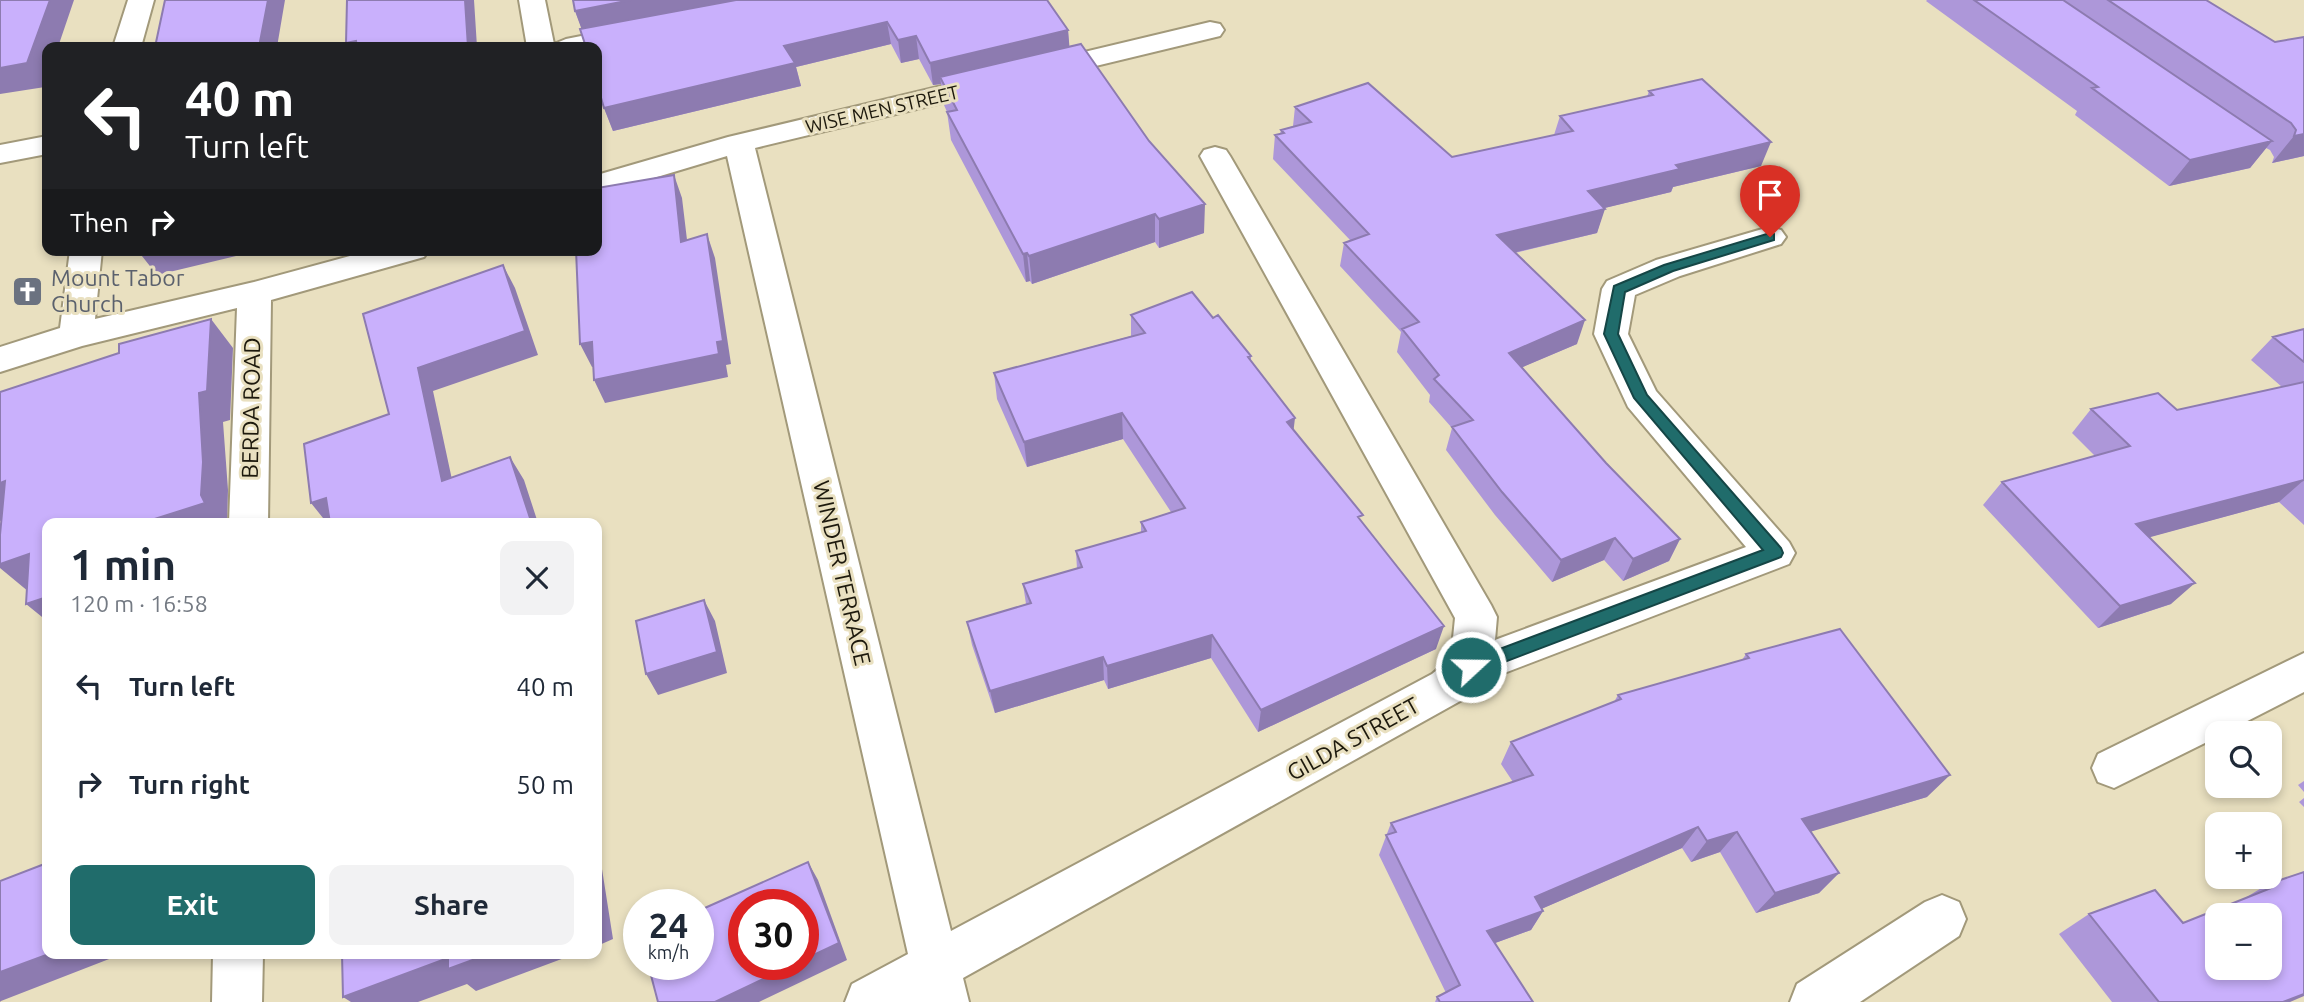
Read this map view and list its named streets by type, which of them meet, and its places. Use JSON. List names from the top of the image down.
{
  "streets": {
    "street": [
      "WISE MEN STREET",
      "BERDA ROAD",
      "WINDER TERRACE",
      "GILDA STREET"
    ]
  },
  "crossings": [
    ["WISE MEN STREET", "WINDER TERRACE"],
    ["WINDER TERRACE", "GILDA STREET"]
  ],
  "places": {
    "church": ["Mount Tabor Church"]
  },
  "page": {
    "turn": ["40 m", "Turn left"],
    "then": "Then",
    "heading": ["1 min", "120 m · 16:58"],
    "list": [
      {
        "name": "Turn left",
        "value": "40 m"
      },
      {
        "name": "Turn right",
        "value": "50 m"
      }
    ],
    "map_buttons": ["+", "−"],
    "buttons": ["Exit", "Share"],
    "speed": "24 km/h",
    "limit": "30"
  }
}
